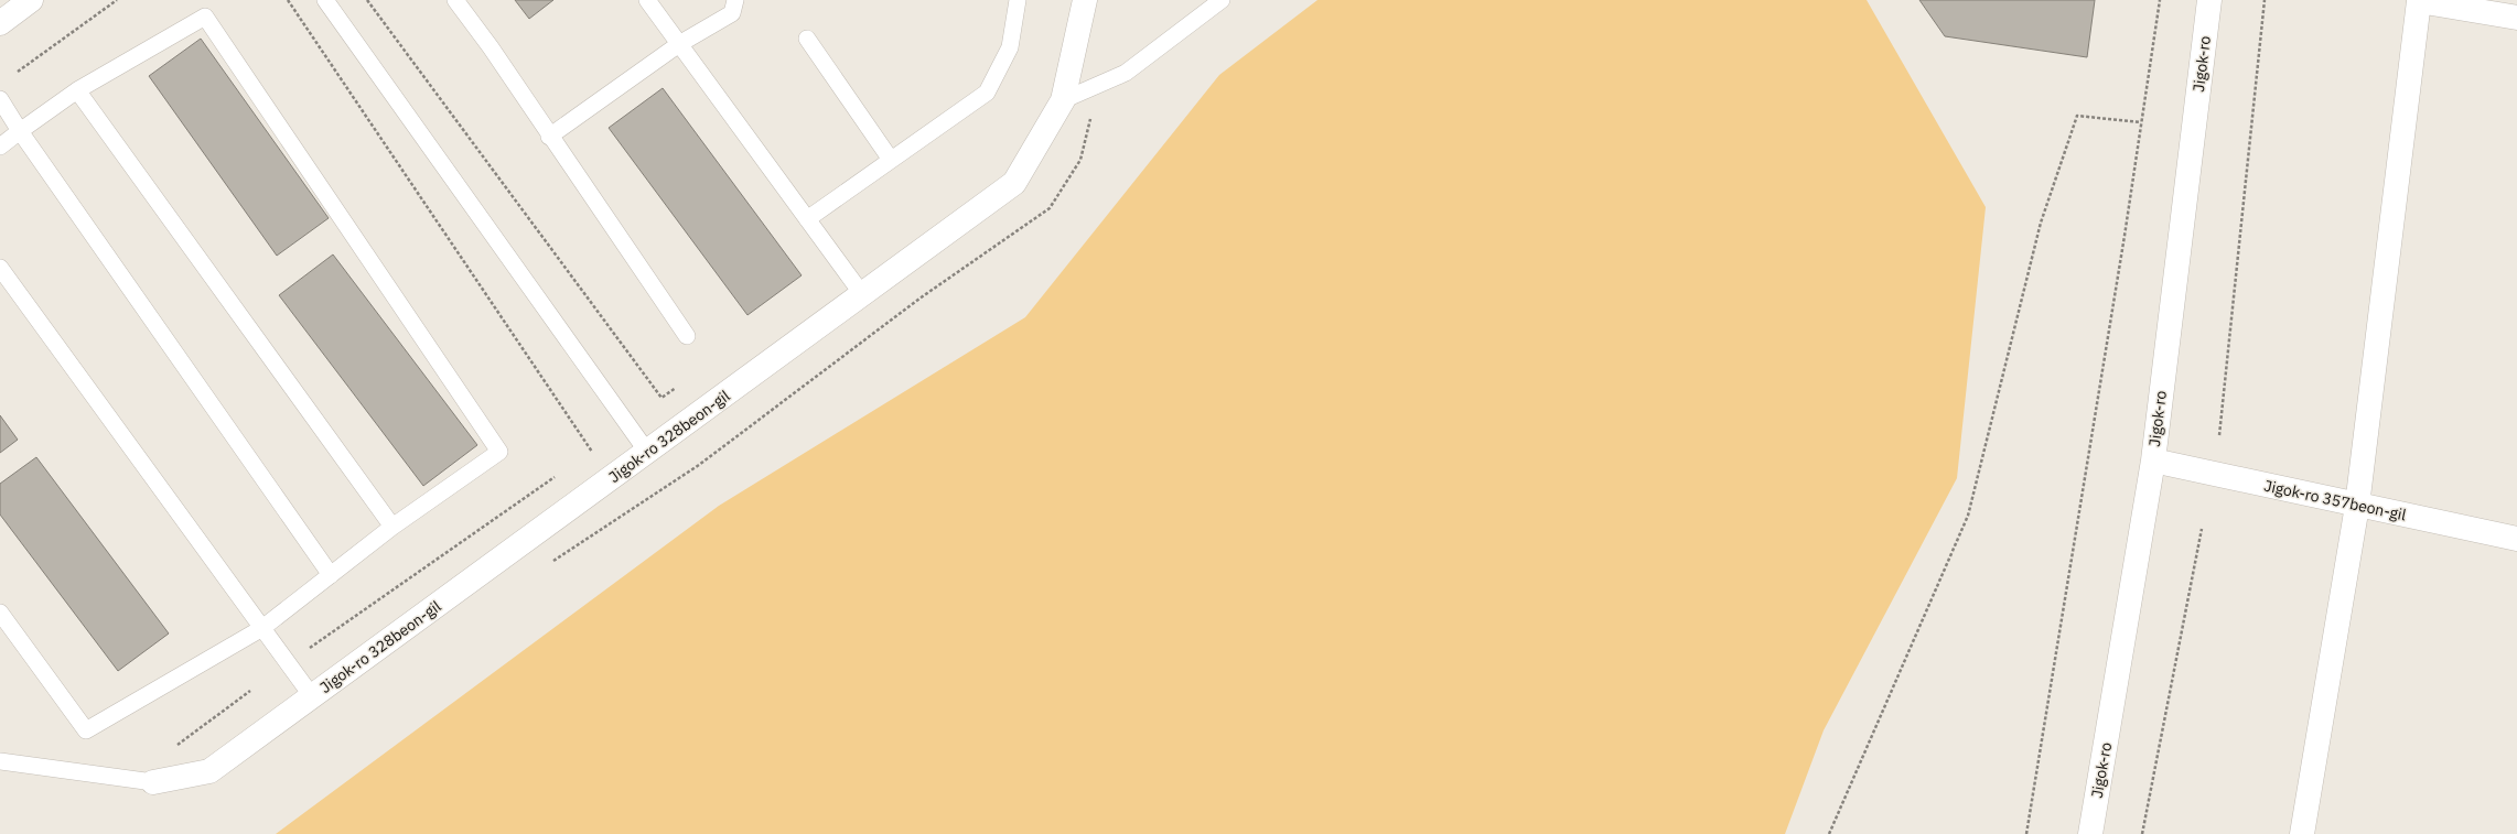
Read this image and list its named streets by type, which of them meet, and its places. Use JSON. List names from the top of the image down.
{
  "streets": {
    "street": ["Jigok-ro", "Jigok-ro 328beon-gil", "Jigok-ro 357beon-gil"]
  },
  "crossings": [
    ["Jigok-ro", "Jigok-ro 357beon-gil"]
  ]
}
